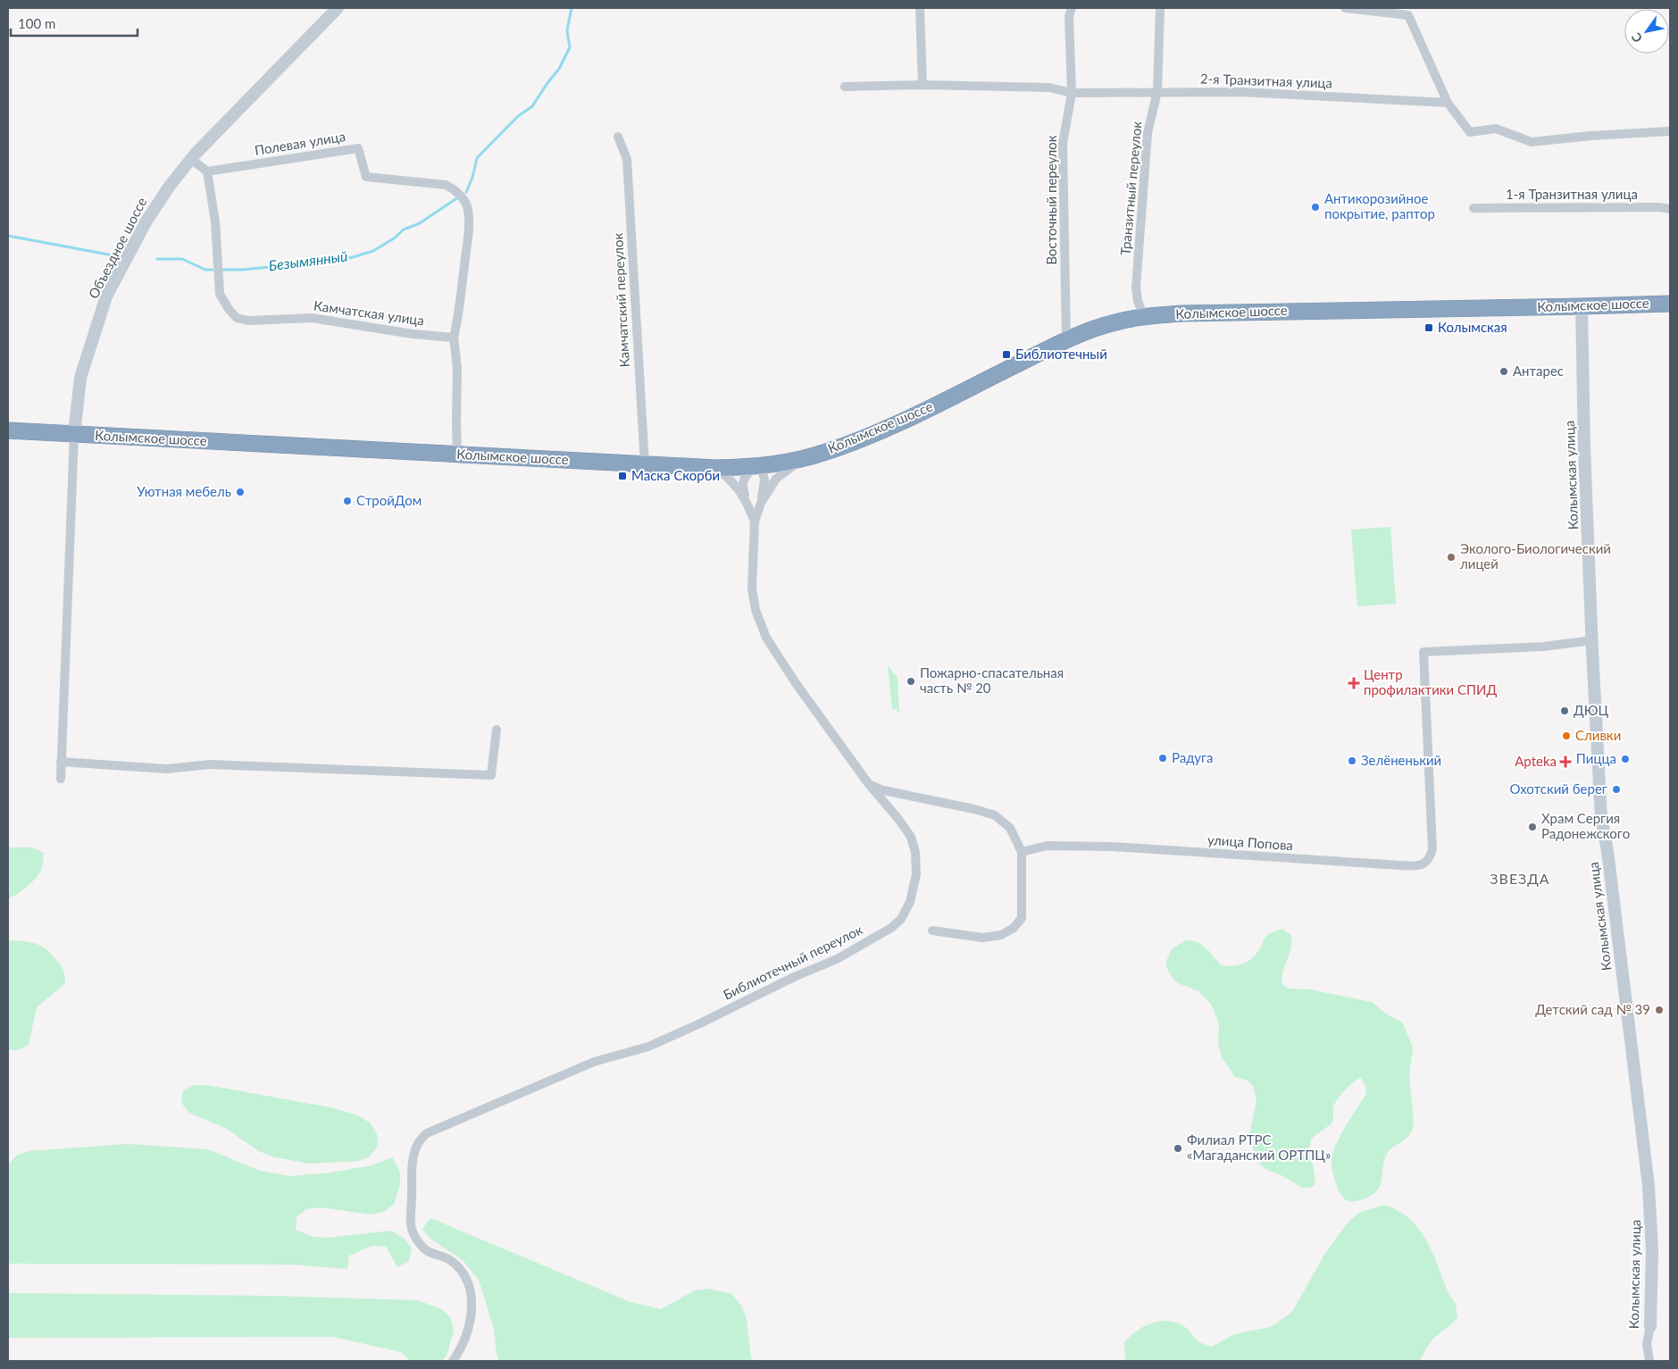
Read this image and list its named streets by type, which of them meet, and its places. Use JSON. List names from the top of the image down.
{
  "streets": {
    "highway": ["Колымское шоссе"],
    "street": [
      "2-я Транзитная улица",
      "Полевая улица",
      "Транзитный переулок",
      "1-я Транзитная улица",
      "Восточный переулок",
      "Объездное шоссе",
      "Камчатский переулок",
      "Камчатская улица",
      "Колымская улица",
      "улица Попова",
      "Библиотечный переулок"
    ]
  },
  "crossings": [
    ["2-я Транзитная улица", "Транзитный переулок"],
    ["2-я Транзитная улица", "Восточный переулок"],
    ["Полевая улица", "Камчатская улица"],
    ["Транзитный переулок", "Колымское шоссе"],
    ["Восточный переулок", "Колымское шоссе"],
    ["Объездное шоссе", "Колымское шоссе"],
    ["Камчатский переулок", "Колымское шоссе"],
    ["Колымское шоссе", "Колымская улица"],
    ["Колымское шоссе", "Библиотечный переулок"],
    ["Колымская улица", "улица Попова"]
  ],
  "districts": ["ЗВЕЗДА"],
  "water": ["Безымянный"],
  "places": {
    "other": [
      "Антикорозийное покрытие, раптор",
      "Антарес",
      "Уютная мебель",
      "СтройДом",
      "Эколого-Биологический лицей",
      "Пожарно-спасательная часть № 20",
      "ДЮЦ",
      "Сливки",
      "Радуга",
      "Пицца",
      "Зелёненький",
      "Охотский берег",
      "Храм Сергия Радонежского",
      "Детский сад № 39",
      "Филиал РТРС «Магаданский ОРТПЦ»"
    ],
    "transit": ["Колымская", "Библиотечный", "Маска Скорби"],
    "health": ["Центр профилактики СПИД", "Apteka"]
  },
  "scale_bar": "100 m",
  "north": "bottom left"
}
